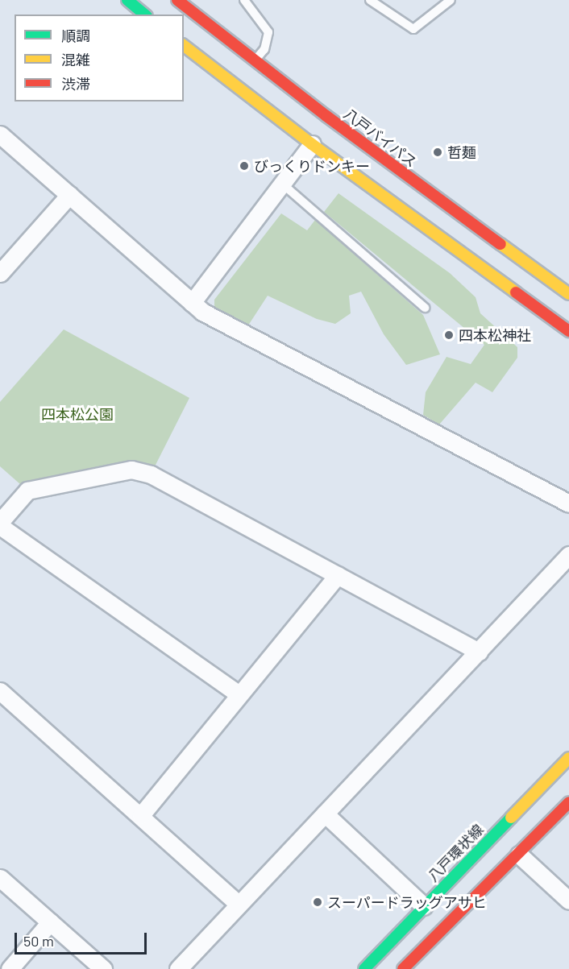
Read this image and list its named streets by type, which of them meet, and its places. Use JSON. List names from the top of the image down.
{
  "streets": {
    "main road": ["八戸バイパス", "八戸環状線"]
  },
  "parks": ["四本松公園"],
  "places": [
    "哲麺",
    "びっくりドンキー",
    "四本松神社",
    "スーパードラッグアサヒ"
  ],
  "legend": ["順調", "混雑", "渋滞"],
  "scale_bar": "50 m"
}
